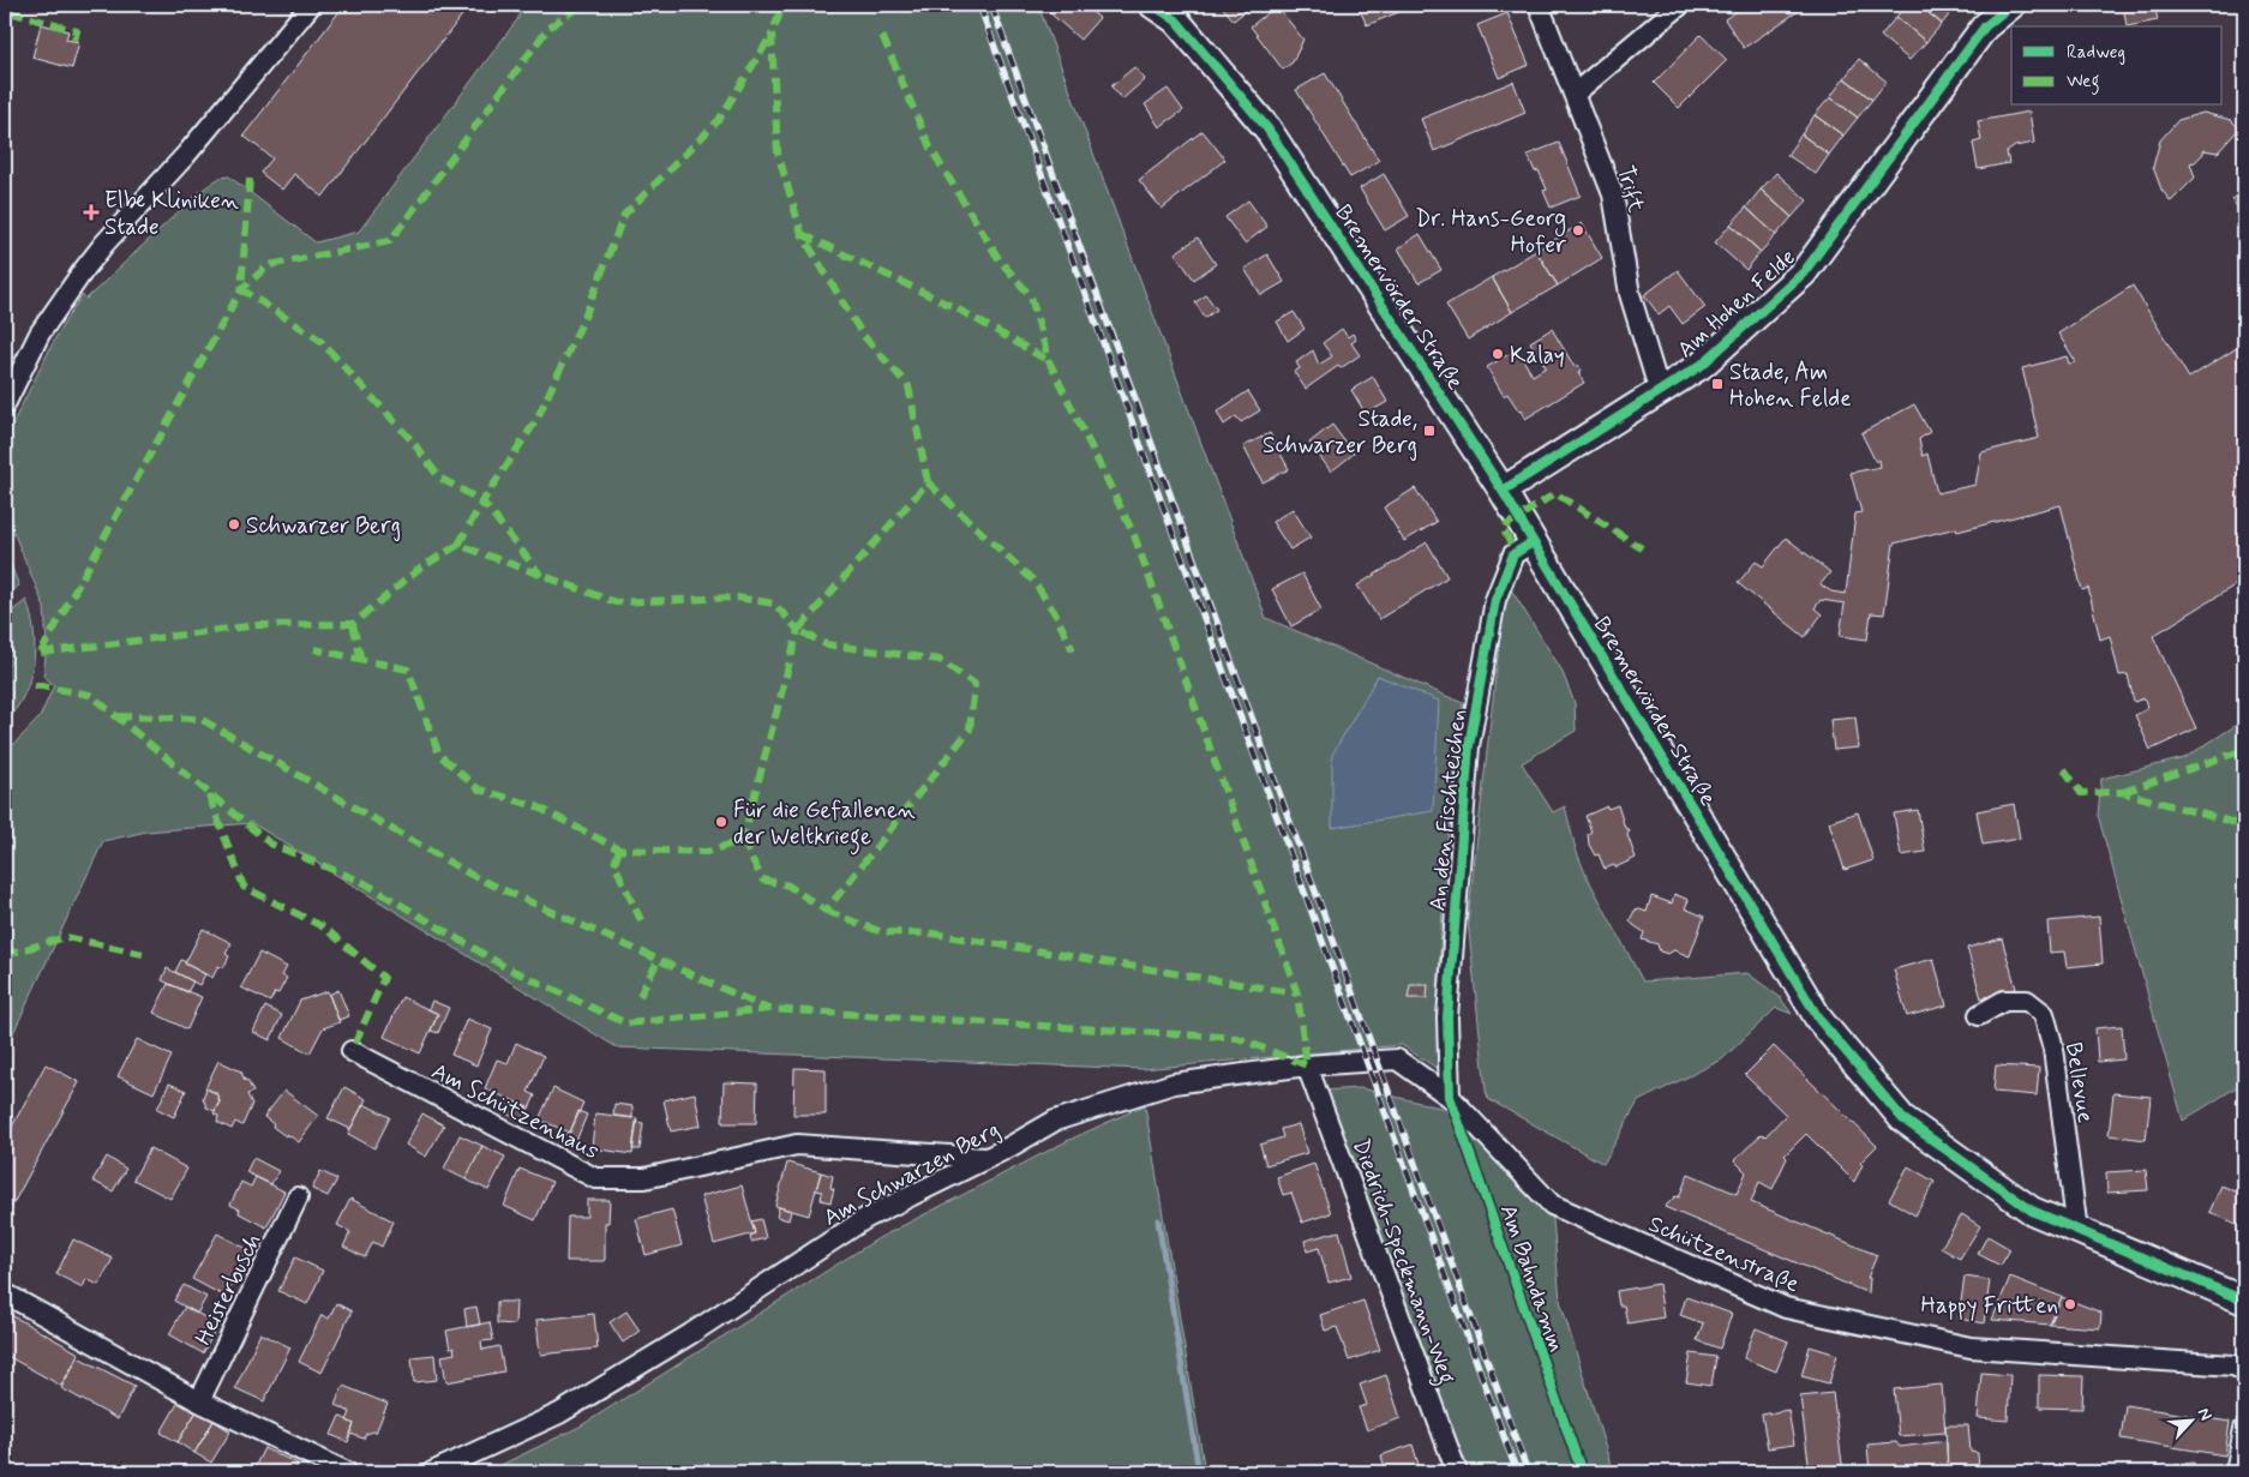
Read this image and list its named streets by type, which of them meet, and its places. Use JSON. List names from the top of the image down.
{
  "streets": {
    "main road": ["Bremervörder Straße", "Am Hohen Felde"],
    "street": [
      "Trift",
      "An den Fischteichen",
      "Bellevue",
      "Am Schützenhaus",
      "Am Schwarzen Berg",
      "Schützenstraße",
      "Diedrich-Speckmann-Weg",
      "Heisterbusch"
    ],
    "cycle path": ["Am Bahndamm"]
  },
  "crossings": [
    ["Trift", "Am Hohen Felde"],
    ["Bremervörder Straße", "Am Hohen Felde"],
    ["Bremervörder Straße", "An den Fischteichen"],
    ["Bremervörder Straße", "Bellevue"],
    ["An den Fischteichen", "Am Schwarzen Berg"],
    ["An den Fischteichen", "Schützenstraße"],
    ["Am Schützenhaus", "Am Schwarzen Berg"],
    ["Am Schwarzen Berg", "Schützenstraße"],
    ["Am Schwarzen Berg", "Diedrich-Speckmann-Weg"]
  ],
  "places": {
    "health": ["Elbe Kliniken Stade"],
    "other": [
      "Dr. Hans-Georg Hofer",
      "Kalay",
      "Schwarzer Berg",
      "Für die Gefallenen der Weltkriege",
      "Happy Fritten"
    ],
    "transit": ["Stade, Am Hohen Felde", "Stade, Schwarzer Berg"]
  },
  "legend": ["Radweg", "Weg"],
  "north": "top right"
}
